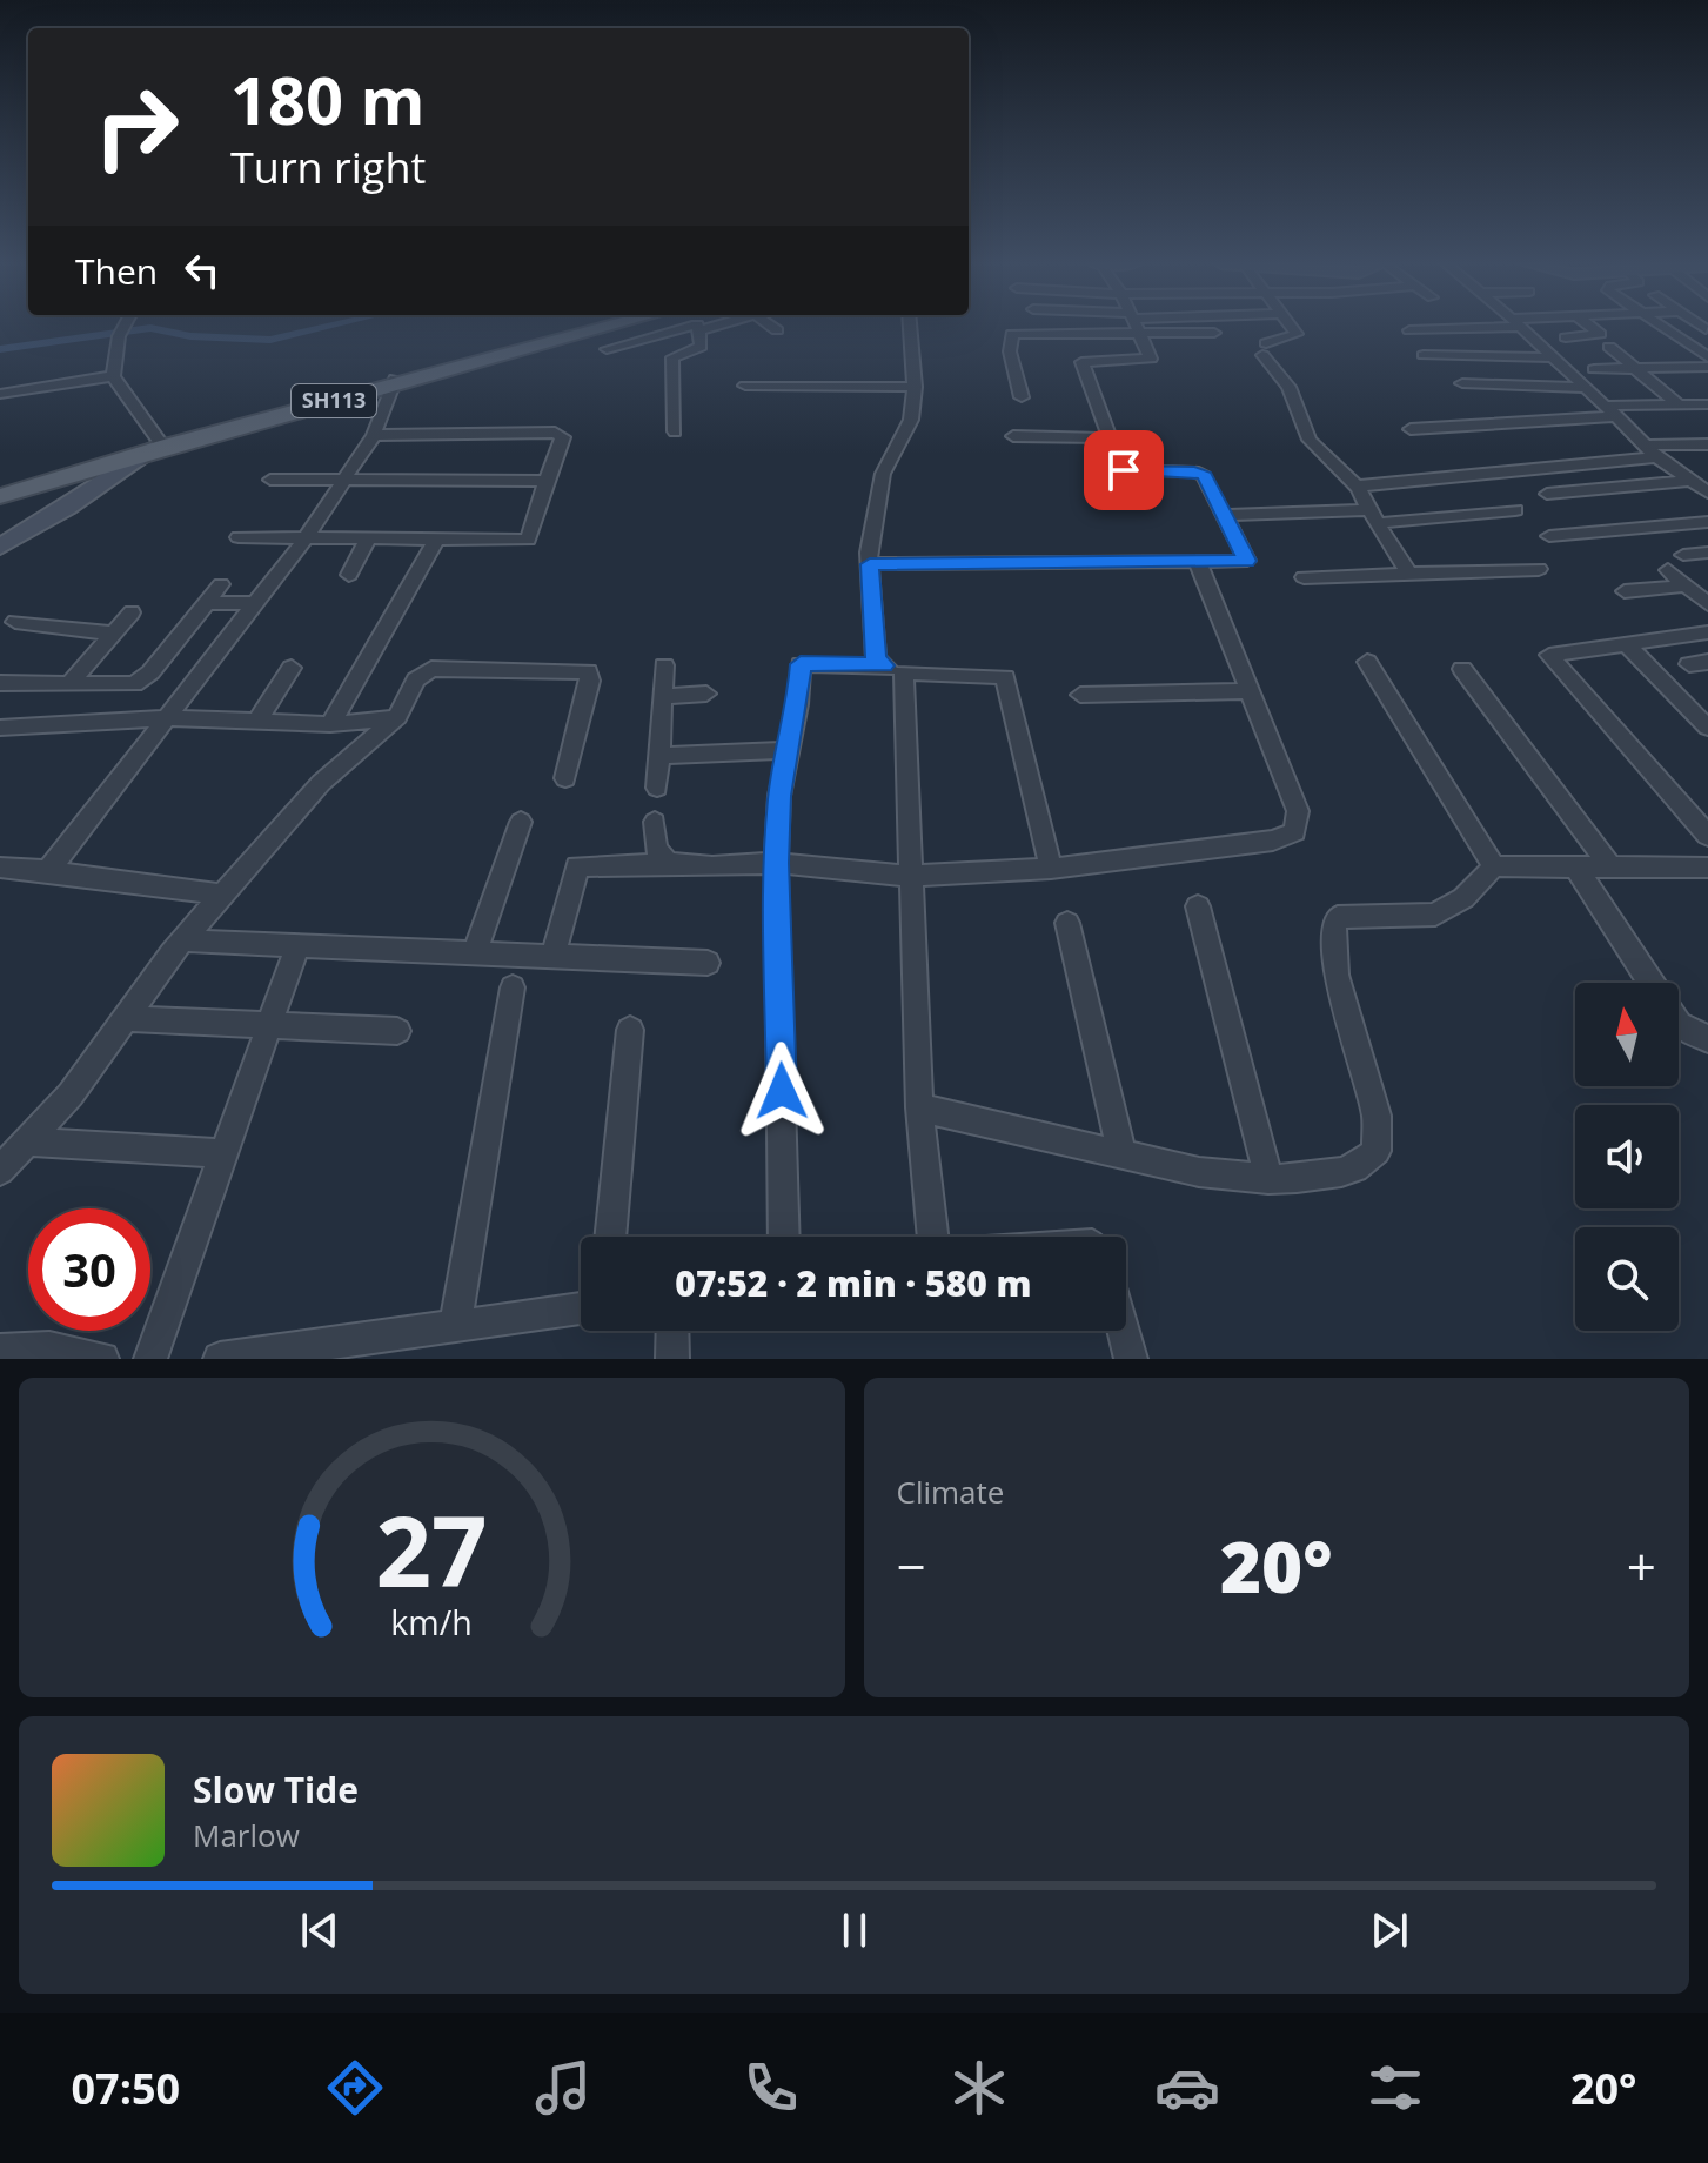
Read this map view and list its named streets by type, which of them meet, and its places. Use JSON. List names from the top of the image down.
{
  "streets": {
    "main road": ["SH113"]
  },
  "north": "top",
  "page": {
    "turn": ["180 m", "Turn right"],
    "then": "Then",
    "limit": "30",
    "trip": "07:52 · 2 min · 580 m",
    "tile": "Climate",
    "heat": ["−", "20°", "+"],
    "song": ["Slow Tide", "Marlow"],
    "tabs": ["07:50", "20°"],
    "gauge": ["27", "km/h"]
  }
}
